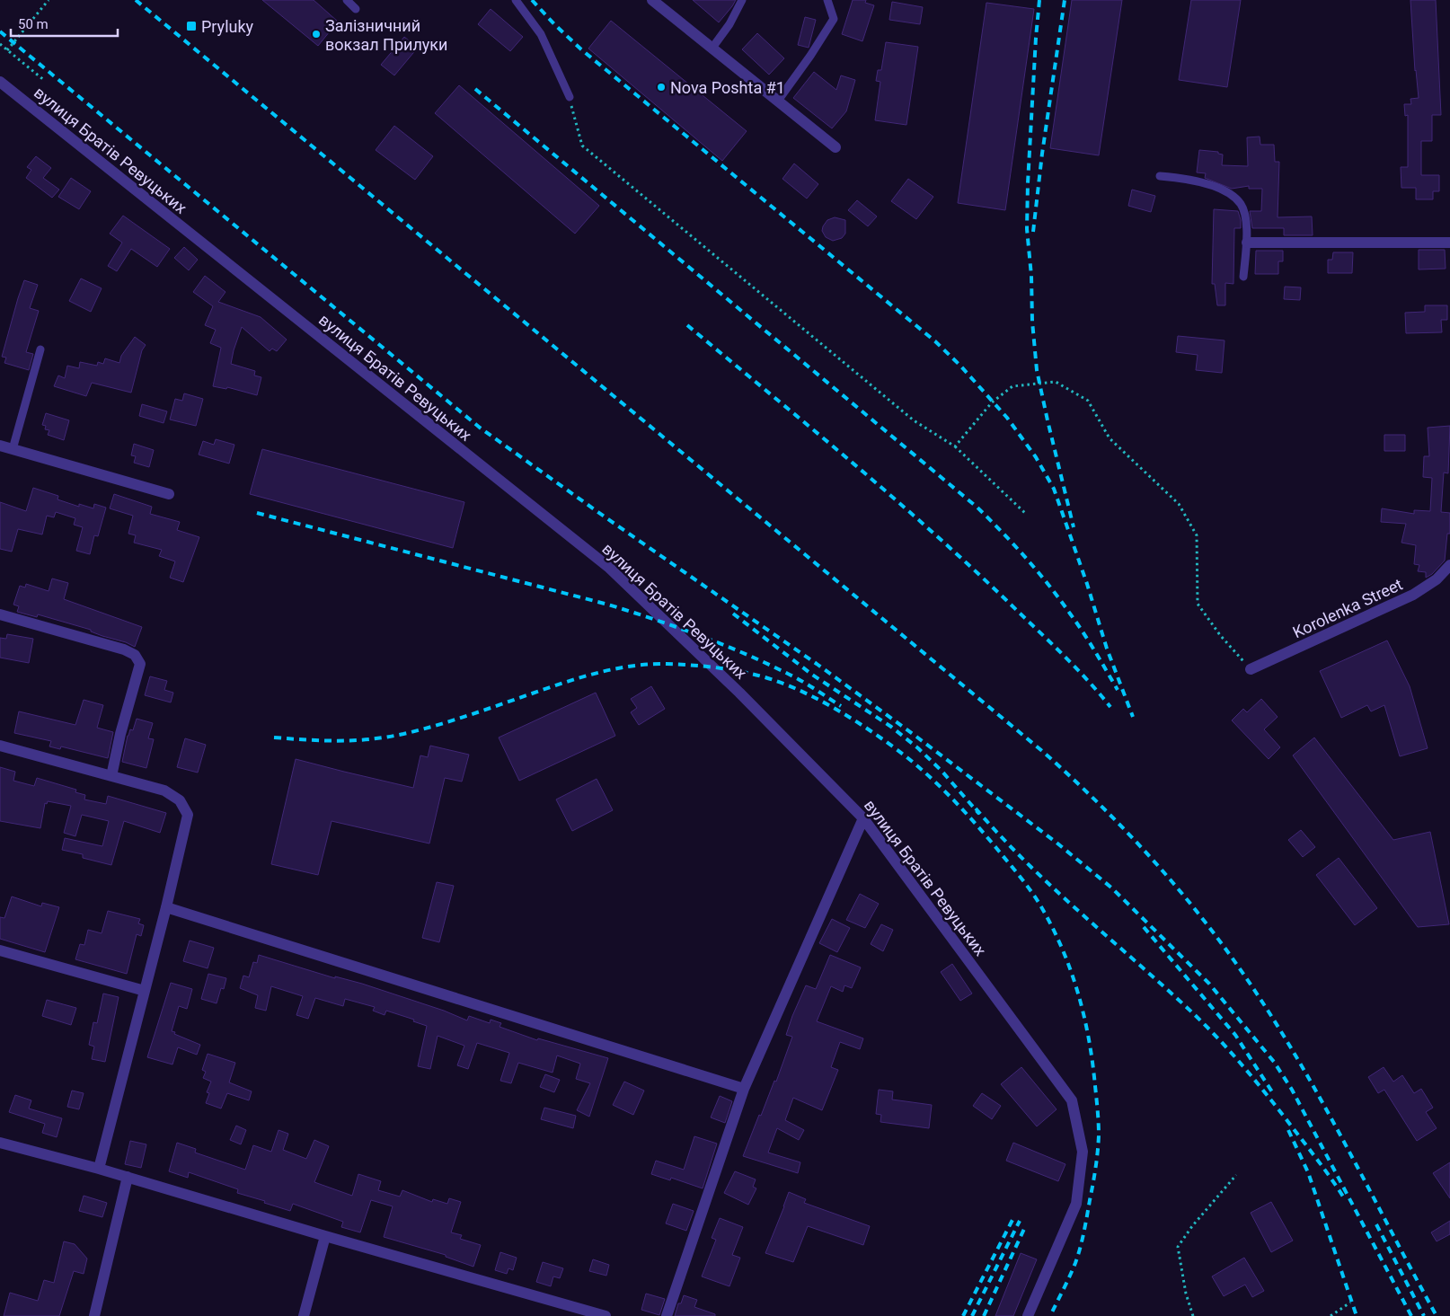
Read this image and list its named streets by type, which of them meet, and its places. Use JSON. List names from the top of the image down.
{
  "streets": {
    "street": ["вулиця Братів Ревуцьких", "Korolenka Street"]
  },
  "places": {
    "transit": ["Pryluky"],
    "other": ["Залізничний вокзал Прилуки", "Nova Poshta #1"]
  },
  "scale_bar": "50 m"
}
